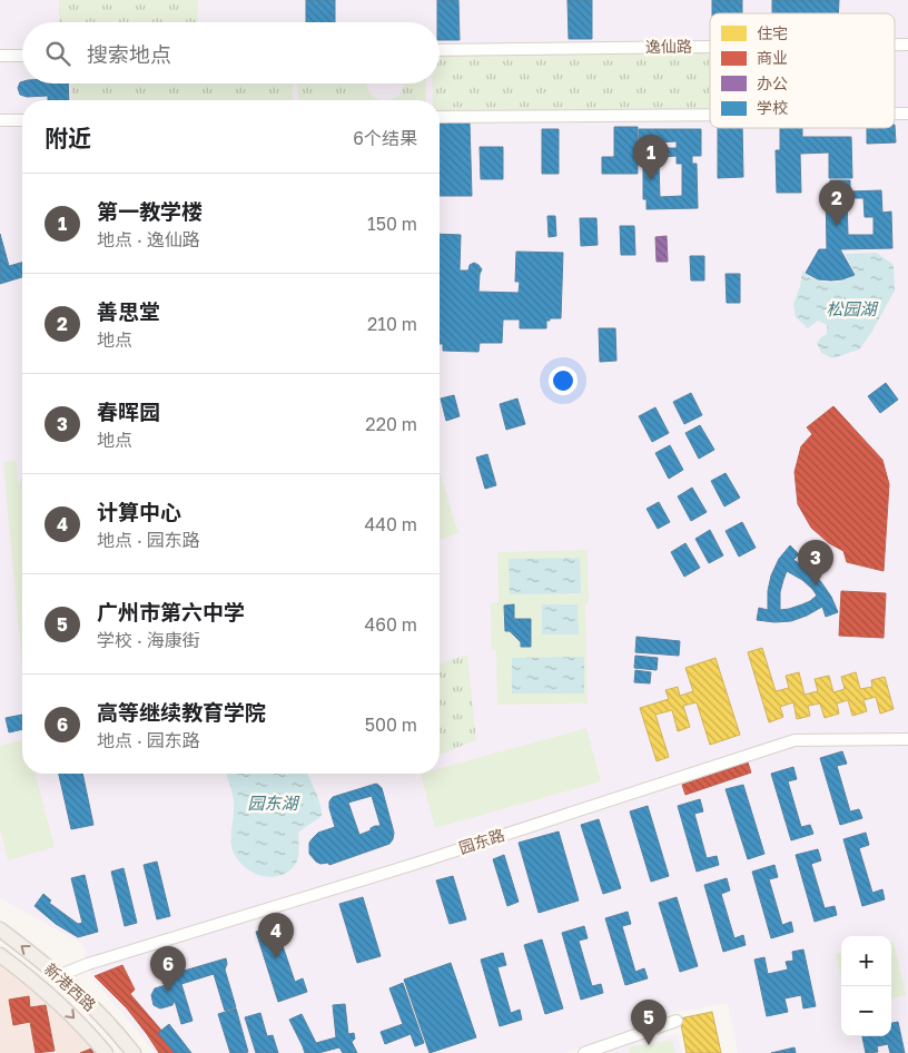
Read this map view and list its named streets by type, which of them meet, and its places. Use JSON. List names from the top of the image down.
{
  "streets": {
    "main road": ["新港西路"],
    "street": ["逸仙路", "园东路"]
  },
  "crossings": [
    ["园东路", "新港西路"]
  ],
  "water": ["松园湖", "园东湖"],
  "legend": [
    "住宅",
    "商业",
    "办公",
    "学校"
  ],
  "page": {
    "search": "搜索地点",
    "heading": ["附近", "6个结果"],
    "pins": [
      "1",
      "2",
      "3",
      "4",
      "6",
      "5"
    ],
    "list": [
      {
        "mark": "1",
        "name": "第一教学楼",
        "note": "地点 · 逸仙路",
        "value": "150 m"
      },
      {
        "mark": "2",
        "name": "善思堂",
        "note": "地点",
        "value": "210 m"
      },
      {
        "mark": "3",
        "name": "春晖园",
        "note": "地点",
        "value": "220 m"
      },
      {
        "mark": "4",
        "name": "计算中心",
        "note": "地点 · 园东路",
        "value": "440 m"
      },
      {
        "mark": "5",
        "name": "广州市第六中学",
        "note": "学校 · 海康街",
        "value": "460 m"
      },
      {
        "mark": "6",
        "name": "高等继续教育学院",
        "note": "地点 · 园东路",
        "value": "500 m"
      }
    ],
    "map_buttons": ["+", "−"]
  }
}
